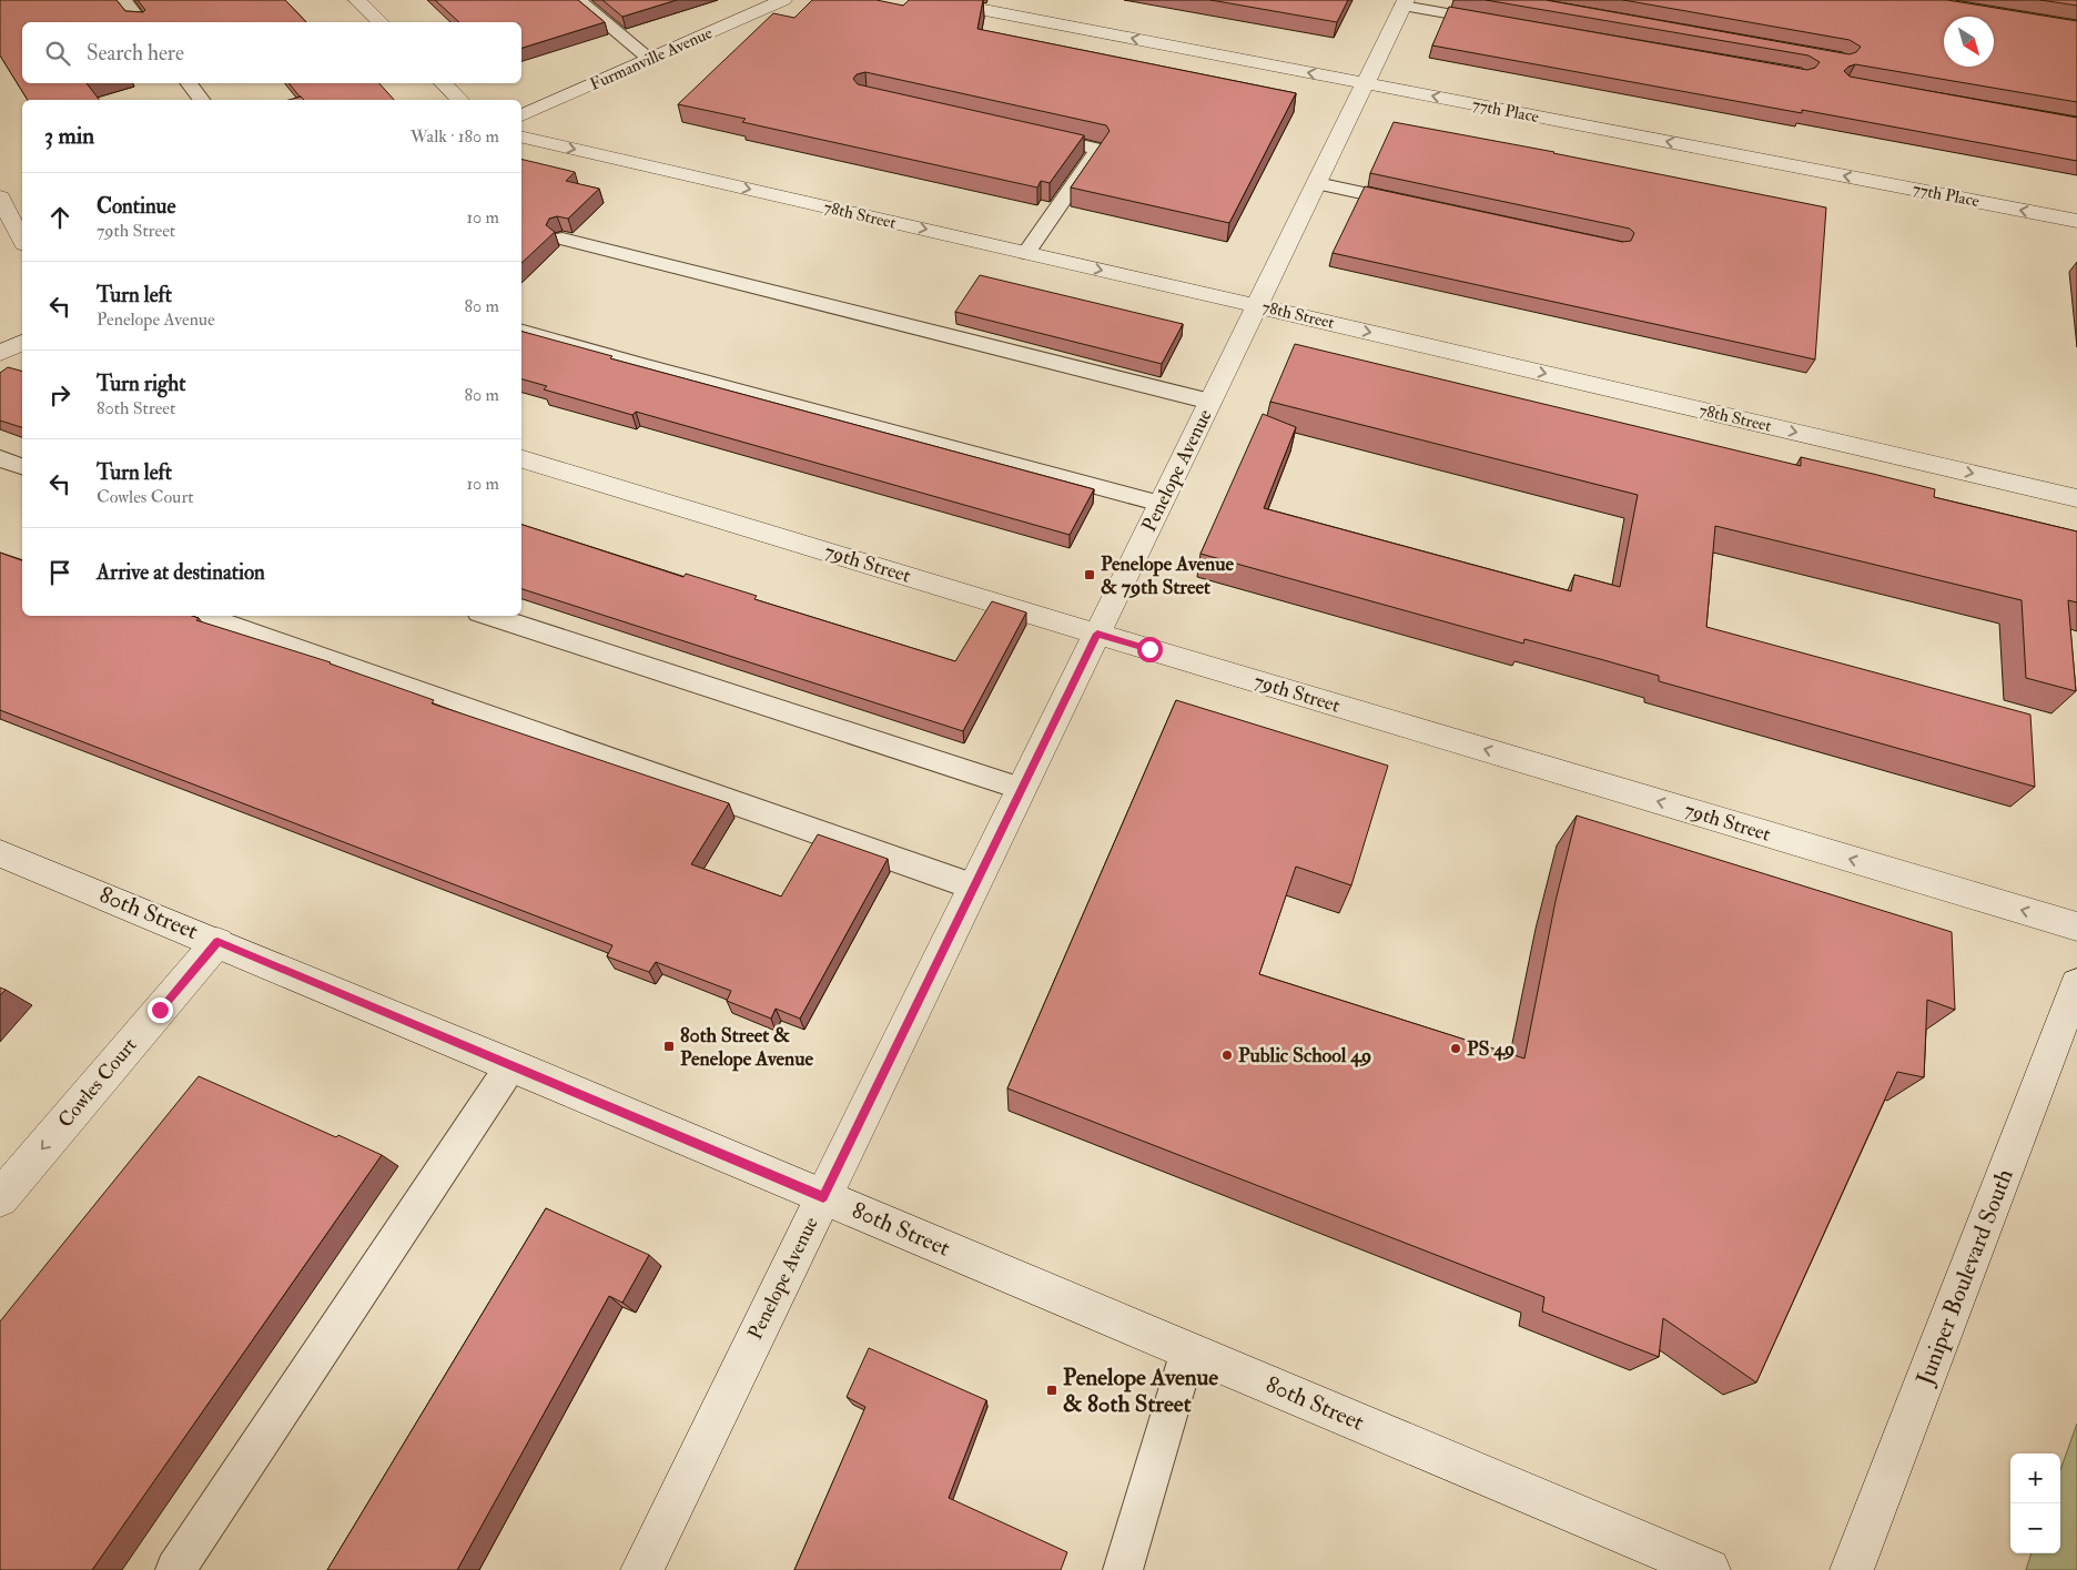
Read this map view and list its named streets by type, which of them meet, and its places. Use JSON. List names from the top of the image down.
{
  "streets": {
    "street": [
      "Furmanville Avenue",
      "77th Place",
      "78th Street",
      "Penelope Avenue",
      "79th Street",
      "80th Street",
      "Cowles Court",
      "Juniper Boulevard South"
    ]
  },
  "crossings": [
    ["77th Place", "Penelope Avenue"],
    ["78th Street", "Penelope Avenue"],
    ["Penelope Avenue", "79th Street"],
    ["Penelope Avenue", "80th Street"],
    ["80th Street", "Cowles Court"]
  ],
  "one_way": [
    "77th Place",
    "78th Street",
    "79th Street",
    "Cowles Court"
  ],
  "places": {
    "transit": ["Penelope Avenue & 79th Street", "80th Street & Penelope Avenue", "Penelope Avenue & 80th Street"],
    "other": ["PS 49", "Public School 49"]
  },
  "north": "bottom right",
  "page": {
    "search": "Search here",
    "heading": ["3 min", "Walk · 180 m"],
    "list": [
      ["Continue", "79th Street", "10 m"],
      ["Turn left", "Penelope Avenue", "80 m"],
      ["Turn right", "80th Street", "80 m"],
      ["Turn left", "Cowles Court", "10 m"],
      "Arrive at destination"
    ],
    "map_buttons": ["+", "−"]
  }
}
